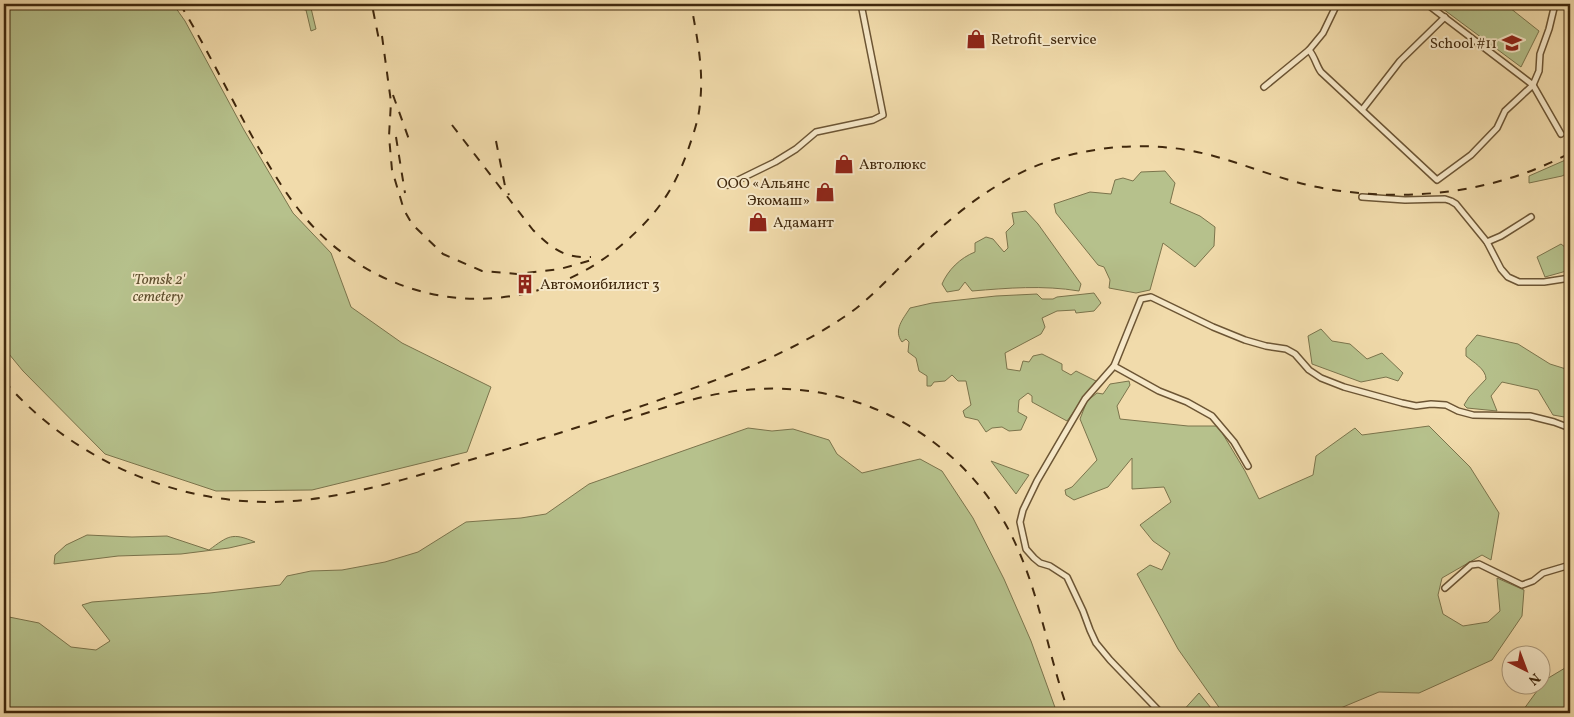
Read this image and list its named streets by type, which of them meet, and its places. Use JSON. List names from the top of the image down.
{
  "parks": ["'Tomsk 2' cemetery"],
  "places": {
    "shop": [
      "Retrofit_service",
      "Автолюкс",
      "ООО «Альянс Экомаш»",
      "Адамант"
    ],
    "school or university": ["School #11"],
    "building": ["Автомоибилист 3"]
  },
  "north": "bottom right"
}
